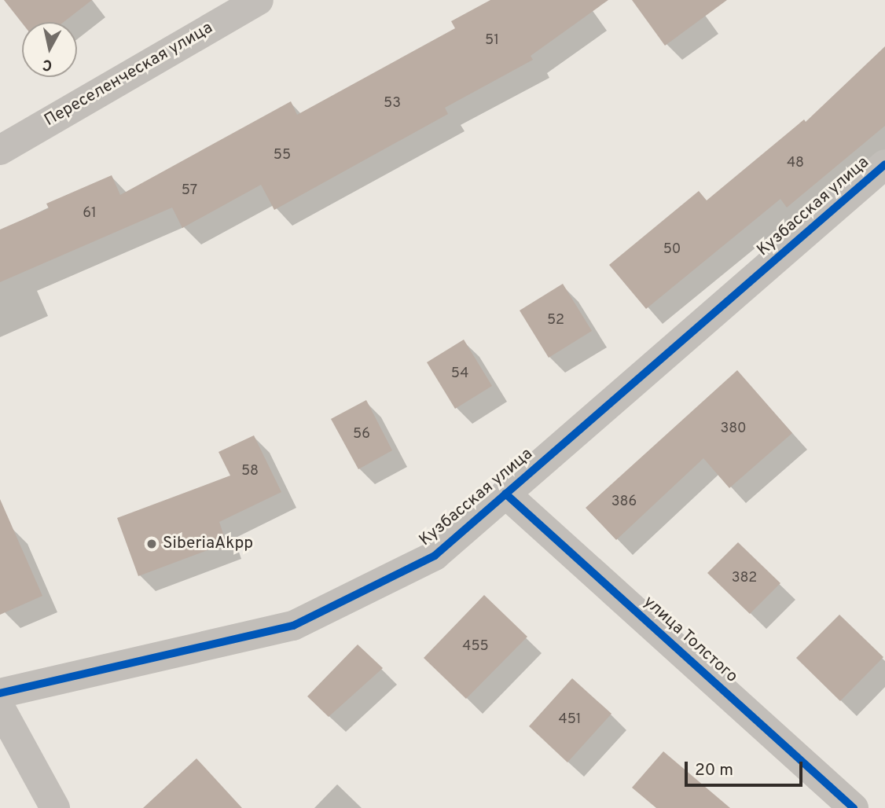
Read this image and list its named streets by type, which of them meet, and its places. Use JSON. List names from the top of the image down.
{
  "streets": {
    "street": ["Переселенческая улица", "Кузбасская улица", "улица Толстого"]
  },
  "crossings": [
    ["Кузбасская улица", "улица Толстого"]
  ],
  "places": ["SiberiaAkpp"],
  "house_numbers": [
    "51",
    "53",
    "55",
    "48",
    "57",
    "61",
    "50",
    "52",
    "54",
    "380",
    "56",
    "58",
    "386",
    "382",
    "455",
    "451"
  ],
  "scale_bar": "20 m",
  "north": "bottom"
}
